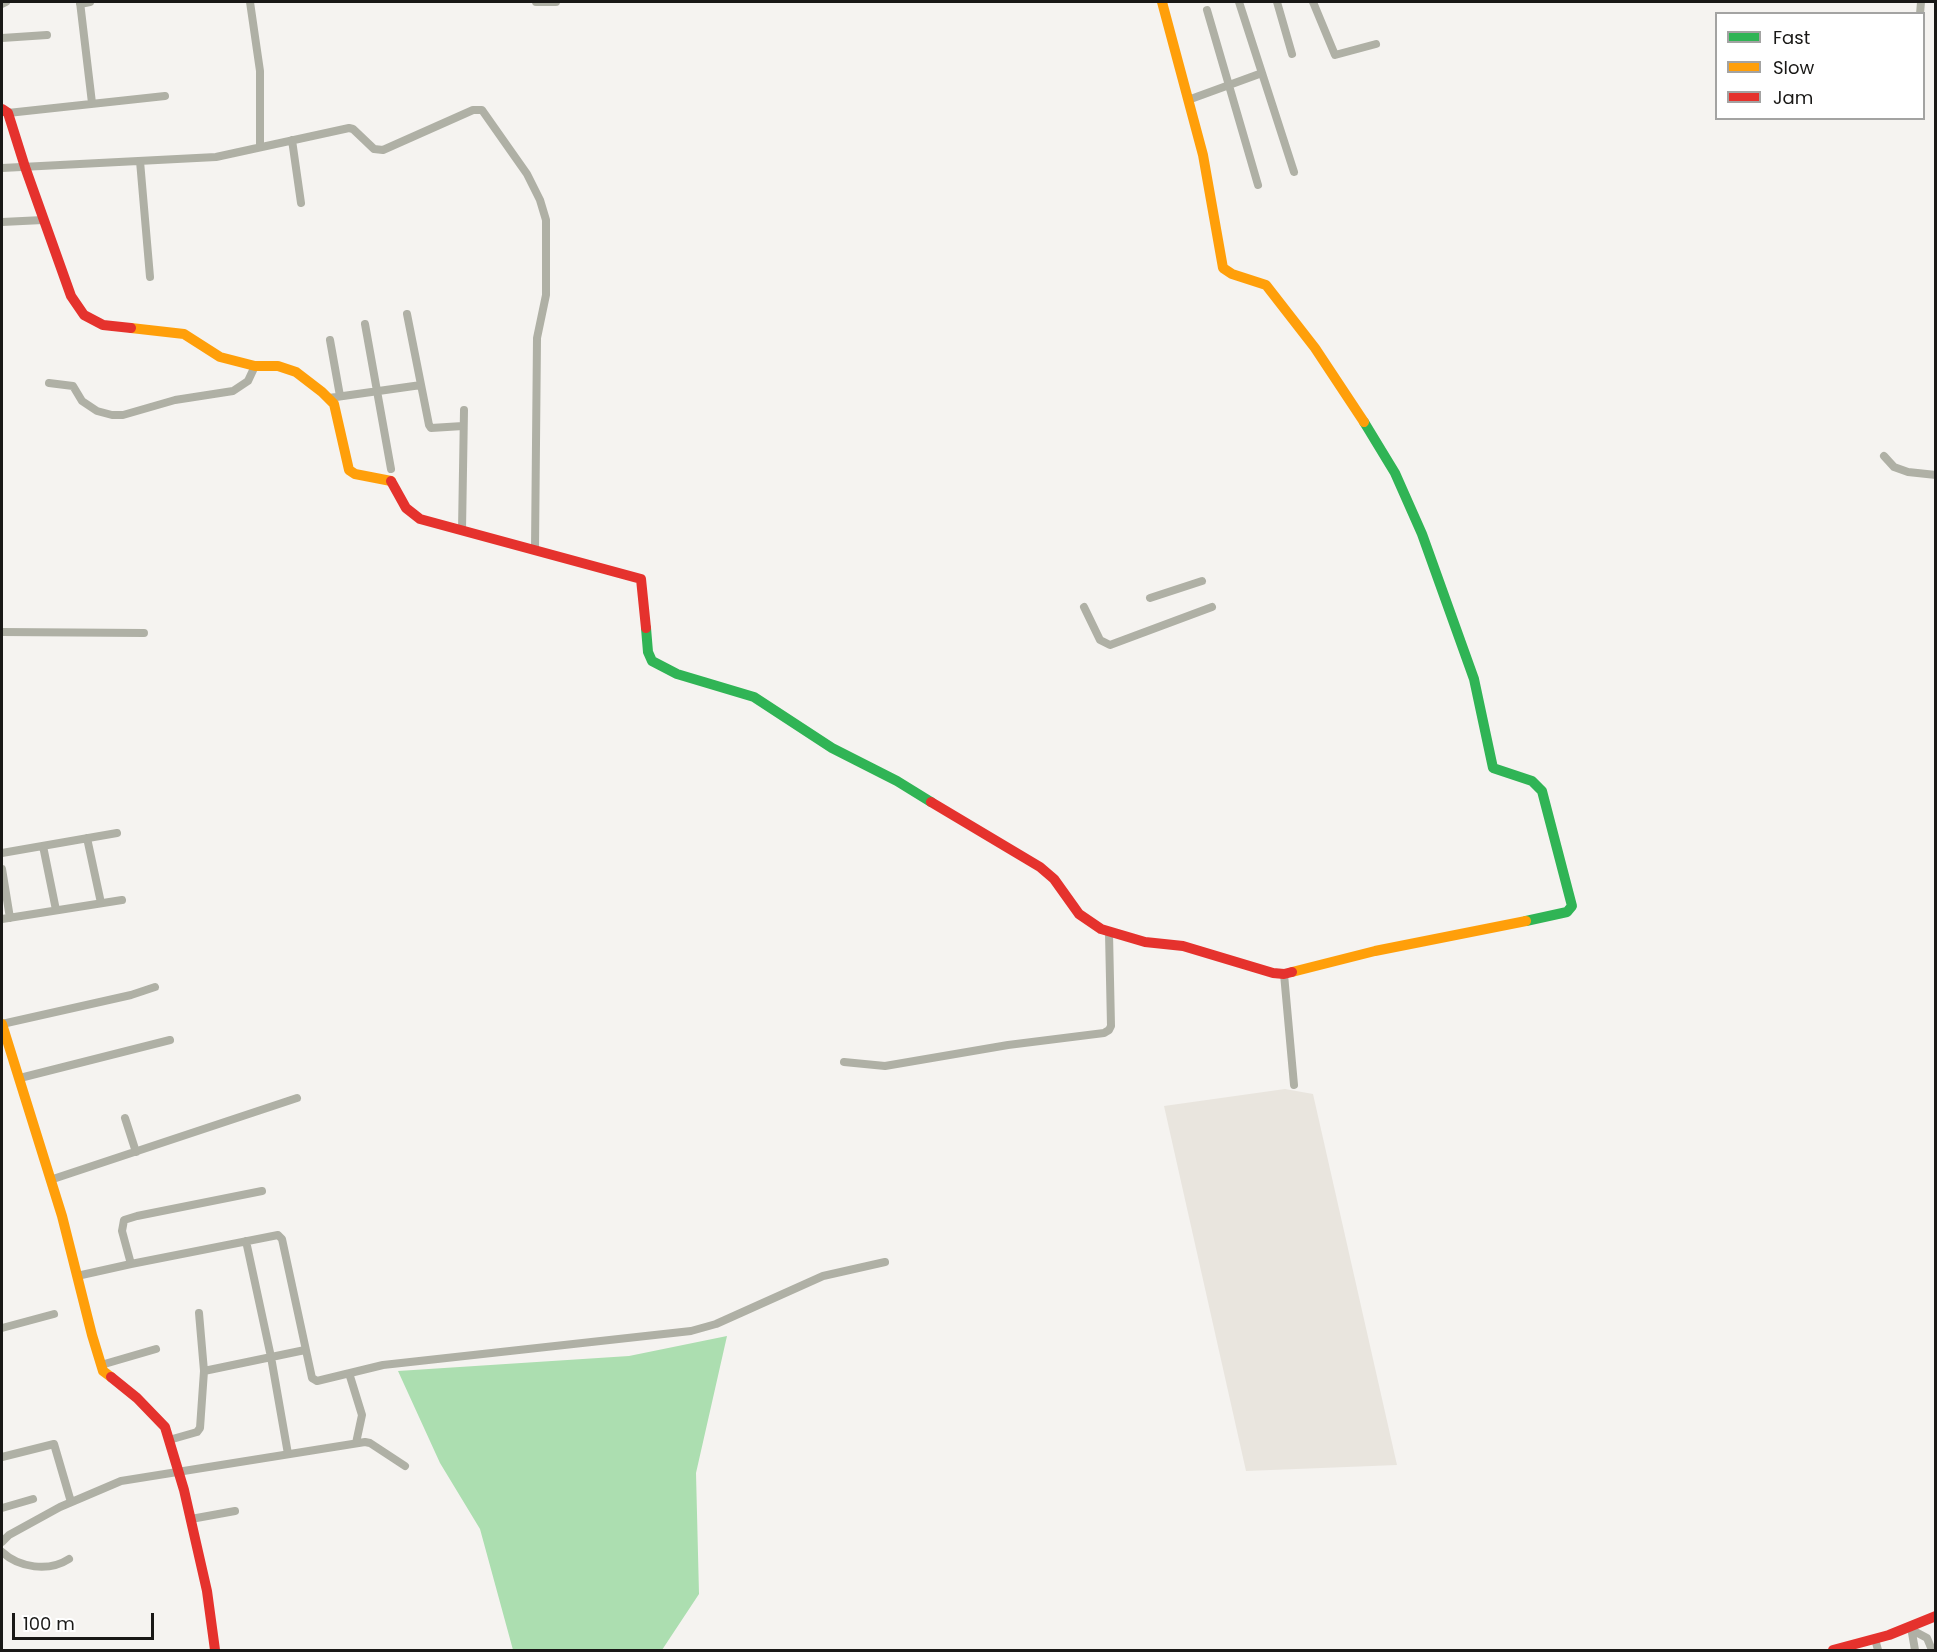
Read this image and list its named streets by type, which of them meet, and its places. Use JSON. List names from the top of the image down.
{
  "legend": ["Fast", "Slow", "Jam"],
  "scale_bar": "100 m"
}
